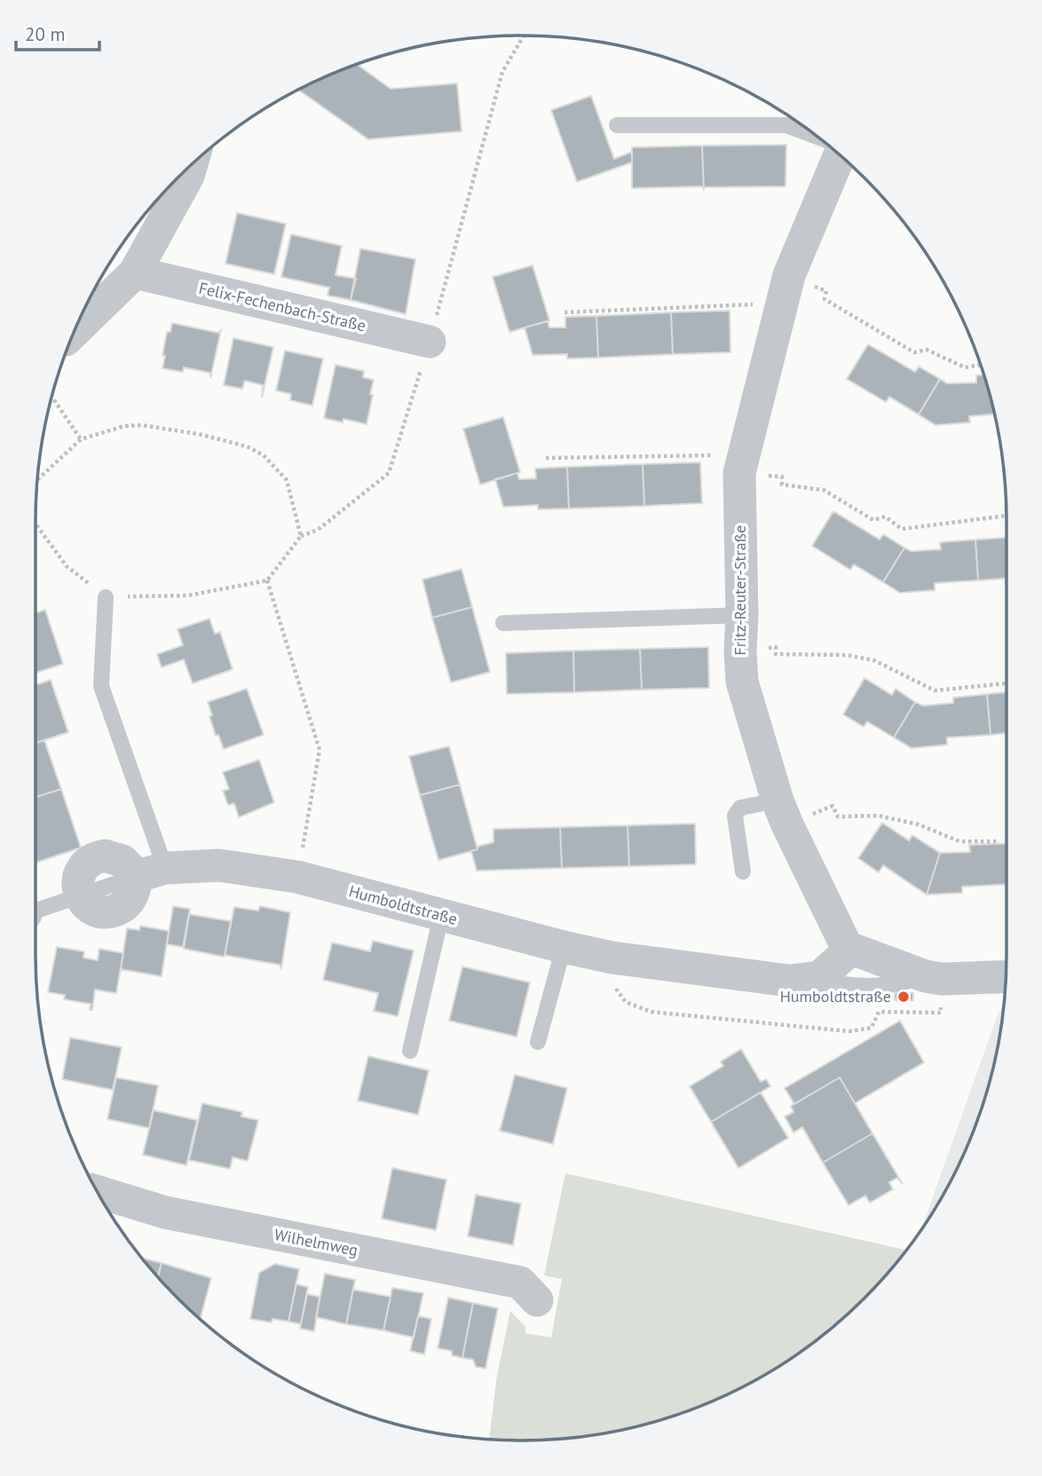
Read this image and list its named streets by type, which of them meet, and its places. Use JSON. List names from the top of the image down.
{
  "streets": {
    "street": [
      "Felix-Fechenbach-Straße",
      "Fritz-Reuter-Straße",
      "Humboldtstraße",
      "Wilhelmweg"
    ]
  },
  "places": ["Humboldtstraße"],
  "scale_bar": "20 m"
}
